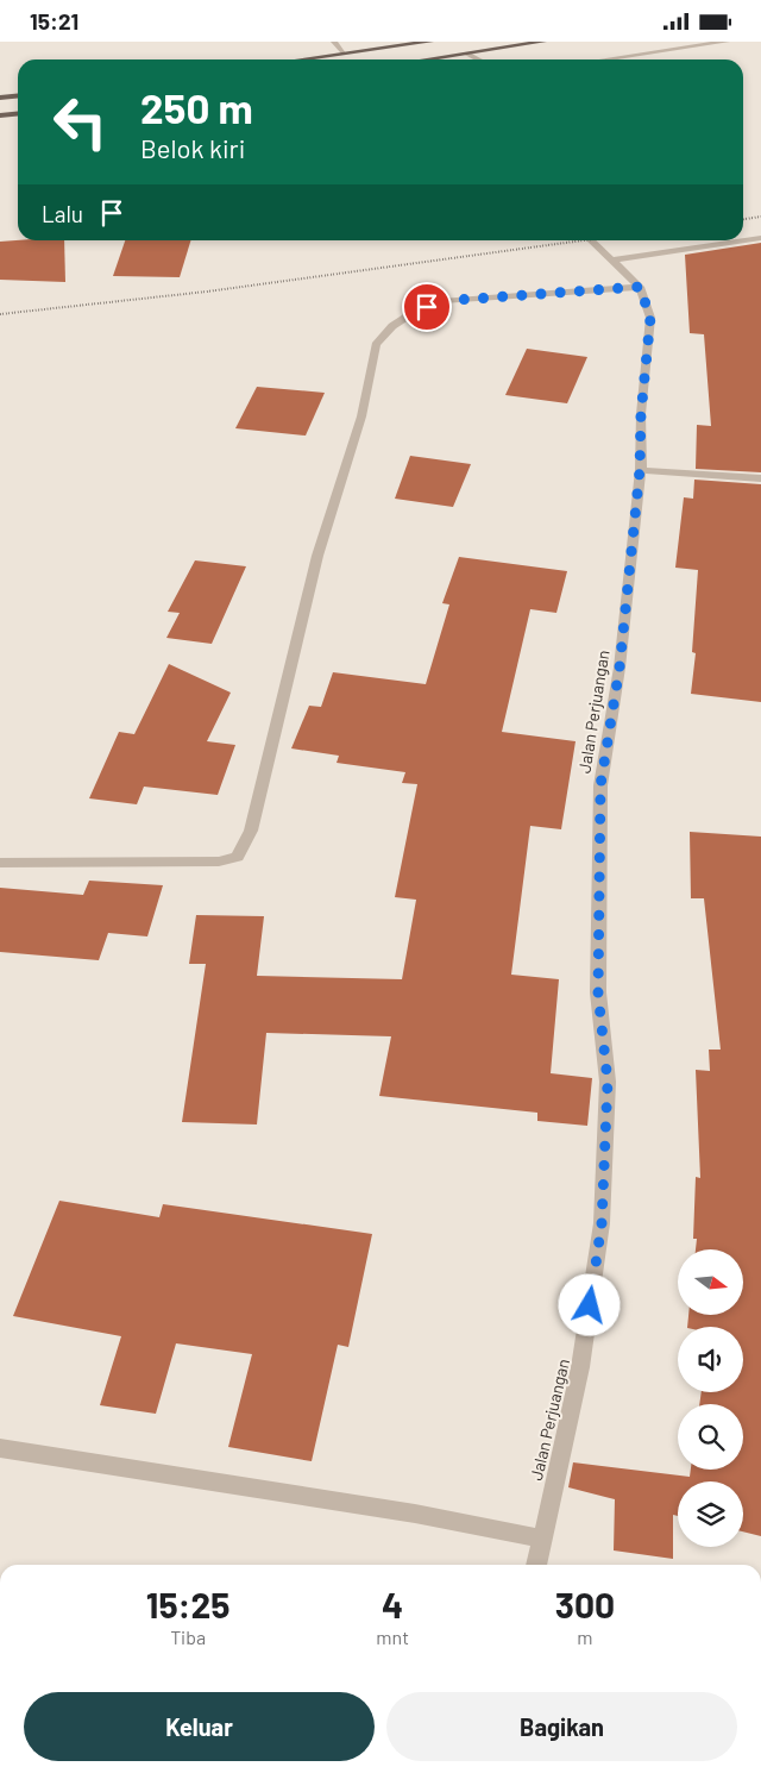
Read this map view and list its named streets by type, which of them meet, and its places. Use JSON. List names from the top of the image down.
{
  "streets": {
    "street": ["Jalan Perjuangan"]
  },
  "north": "right",
  "page": {
    "status": "15:21",
    "turn": ["250 m", "Belok kiri"],
    "then": "Lalu",
    "eta": [
      "15:25",
      "Tiba",
      "4",
      "mnt",
      "300",
      "m"
    ],
    "buttons": ["Keluar", "Bagikan"]
  }
}
